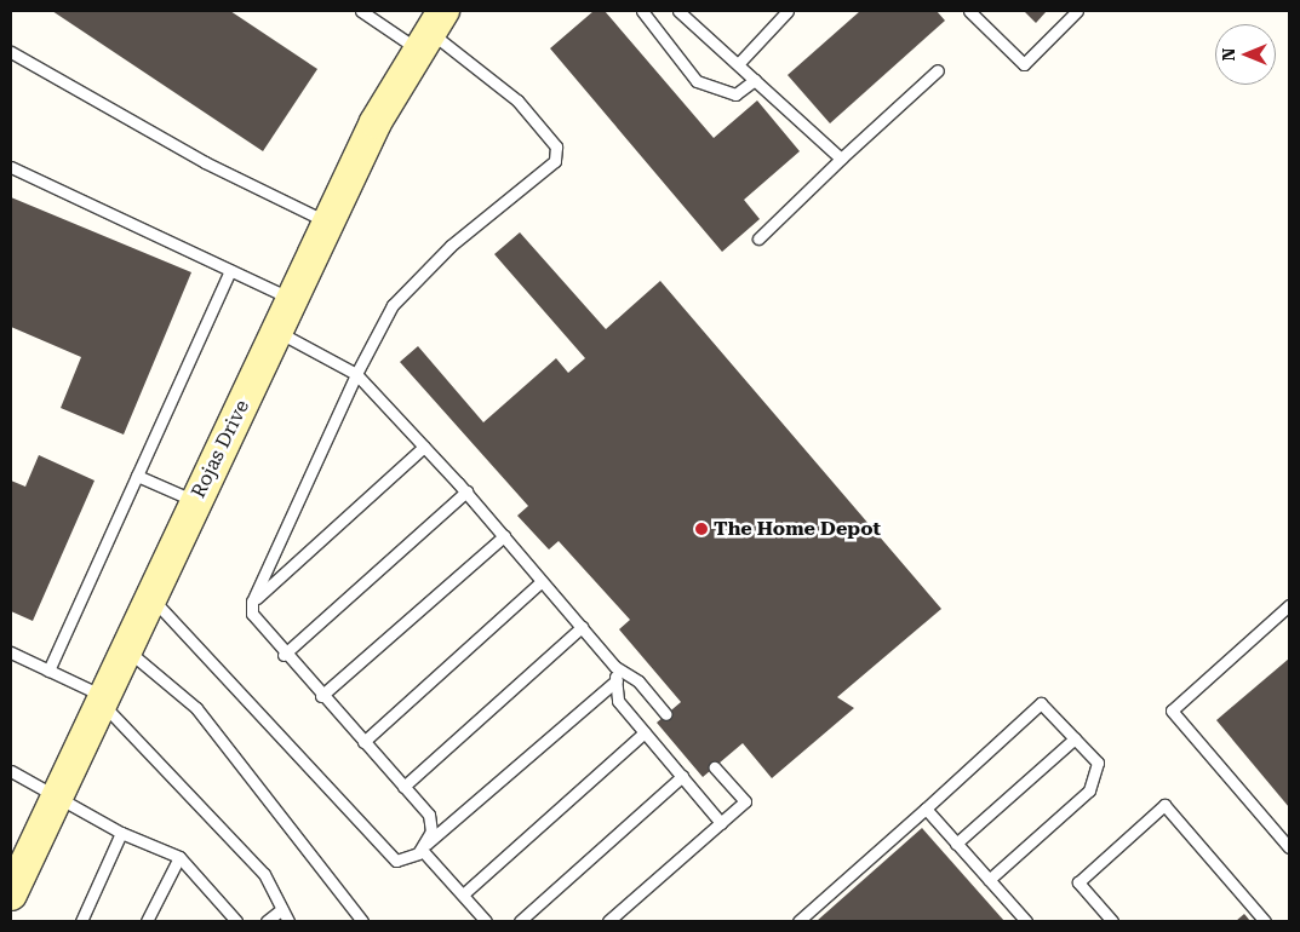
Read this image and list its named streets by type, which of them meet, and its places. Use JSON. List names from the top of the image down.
{
  "streets": {
    "main road": ["Rojas Drive"]
  },
  "places": ["The Home Depot"],
  "north": "left"
}
